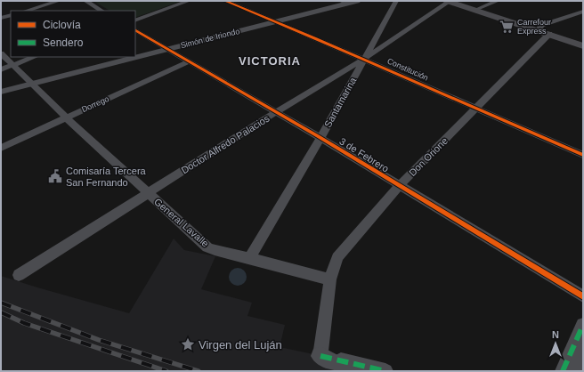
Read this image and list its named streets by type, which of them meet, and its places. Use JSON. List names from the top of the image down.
{
  "streets": {
    "street": [
      "Simón de Iriondo",
      "Constitución",
      "Santamarina",
      "Dorrego",
      "Doctor Alfredo Palacios",
      "3 de Febrero",
      "Don Orione",
      "General Lavalle"
    ]
  },
  "crossings": [
    ["Simón de Iriondo", "Constitución"],
    ["Simón de Iriondo", "3 de Febrero"],
    ["Simón de Iriondo", "General Lavalle"],
    ["Constitución", "Santamarina"],
    ["Constitución", "Doctor Alfredo Palacios"],
    ["Constitución", "Don Orione"],
    ["Santamarina", "Doctor Alfredo Palacios"],
    ["Santamarina", "3 de Febrero"],
    ["Santamarina", "General Lavalle"],
    ["Dorrego", "3 de Febrero"],
    ["Dorrego", "General Lavalle"],
    ["Doctor Alfredo Palacios", "3 de Febrero"],
    ["Doctor Alfredo Palacios", "General Lavalle"],
    ["3 de Febrero", "Don Orione"],
    ["Don Orione", "General Lavalle"]
  ],
  "districts": ["VICTORIA"],
  "places": {
    "supermarket": ["Carrefour Express"],
    "public building": ["Comisaría Tercera San Fernando"],
    "place": ["Virgen del Luján"]
  },
  "legend": ["Ciclovía", "Sendero"],
  "north": "top"
}
